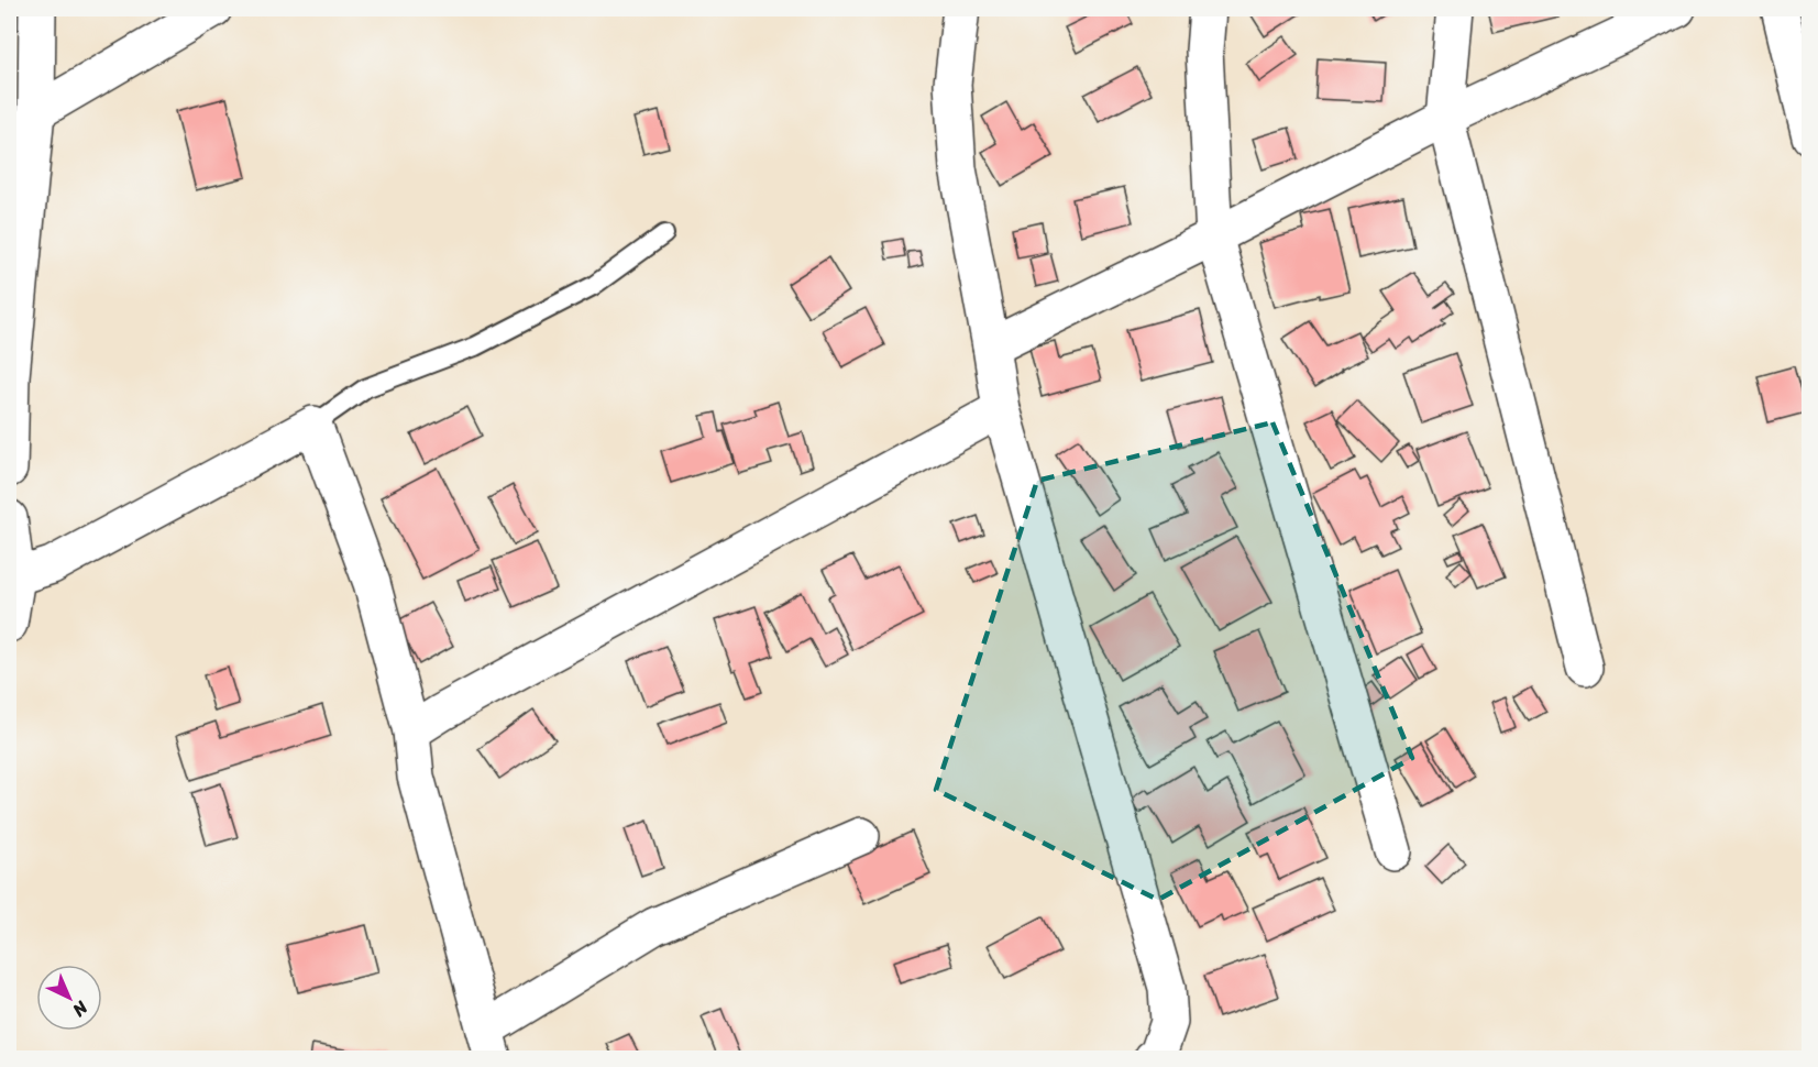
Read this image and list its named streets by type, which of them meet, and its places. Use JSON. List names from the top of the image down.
{
  "north": "bottom right"
}
